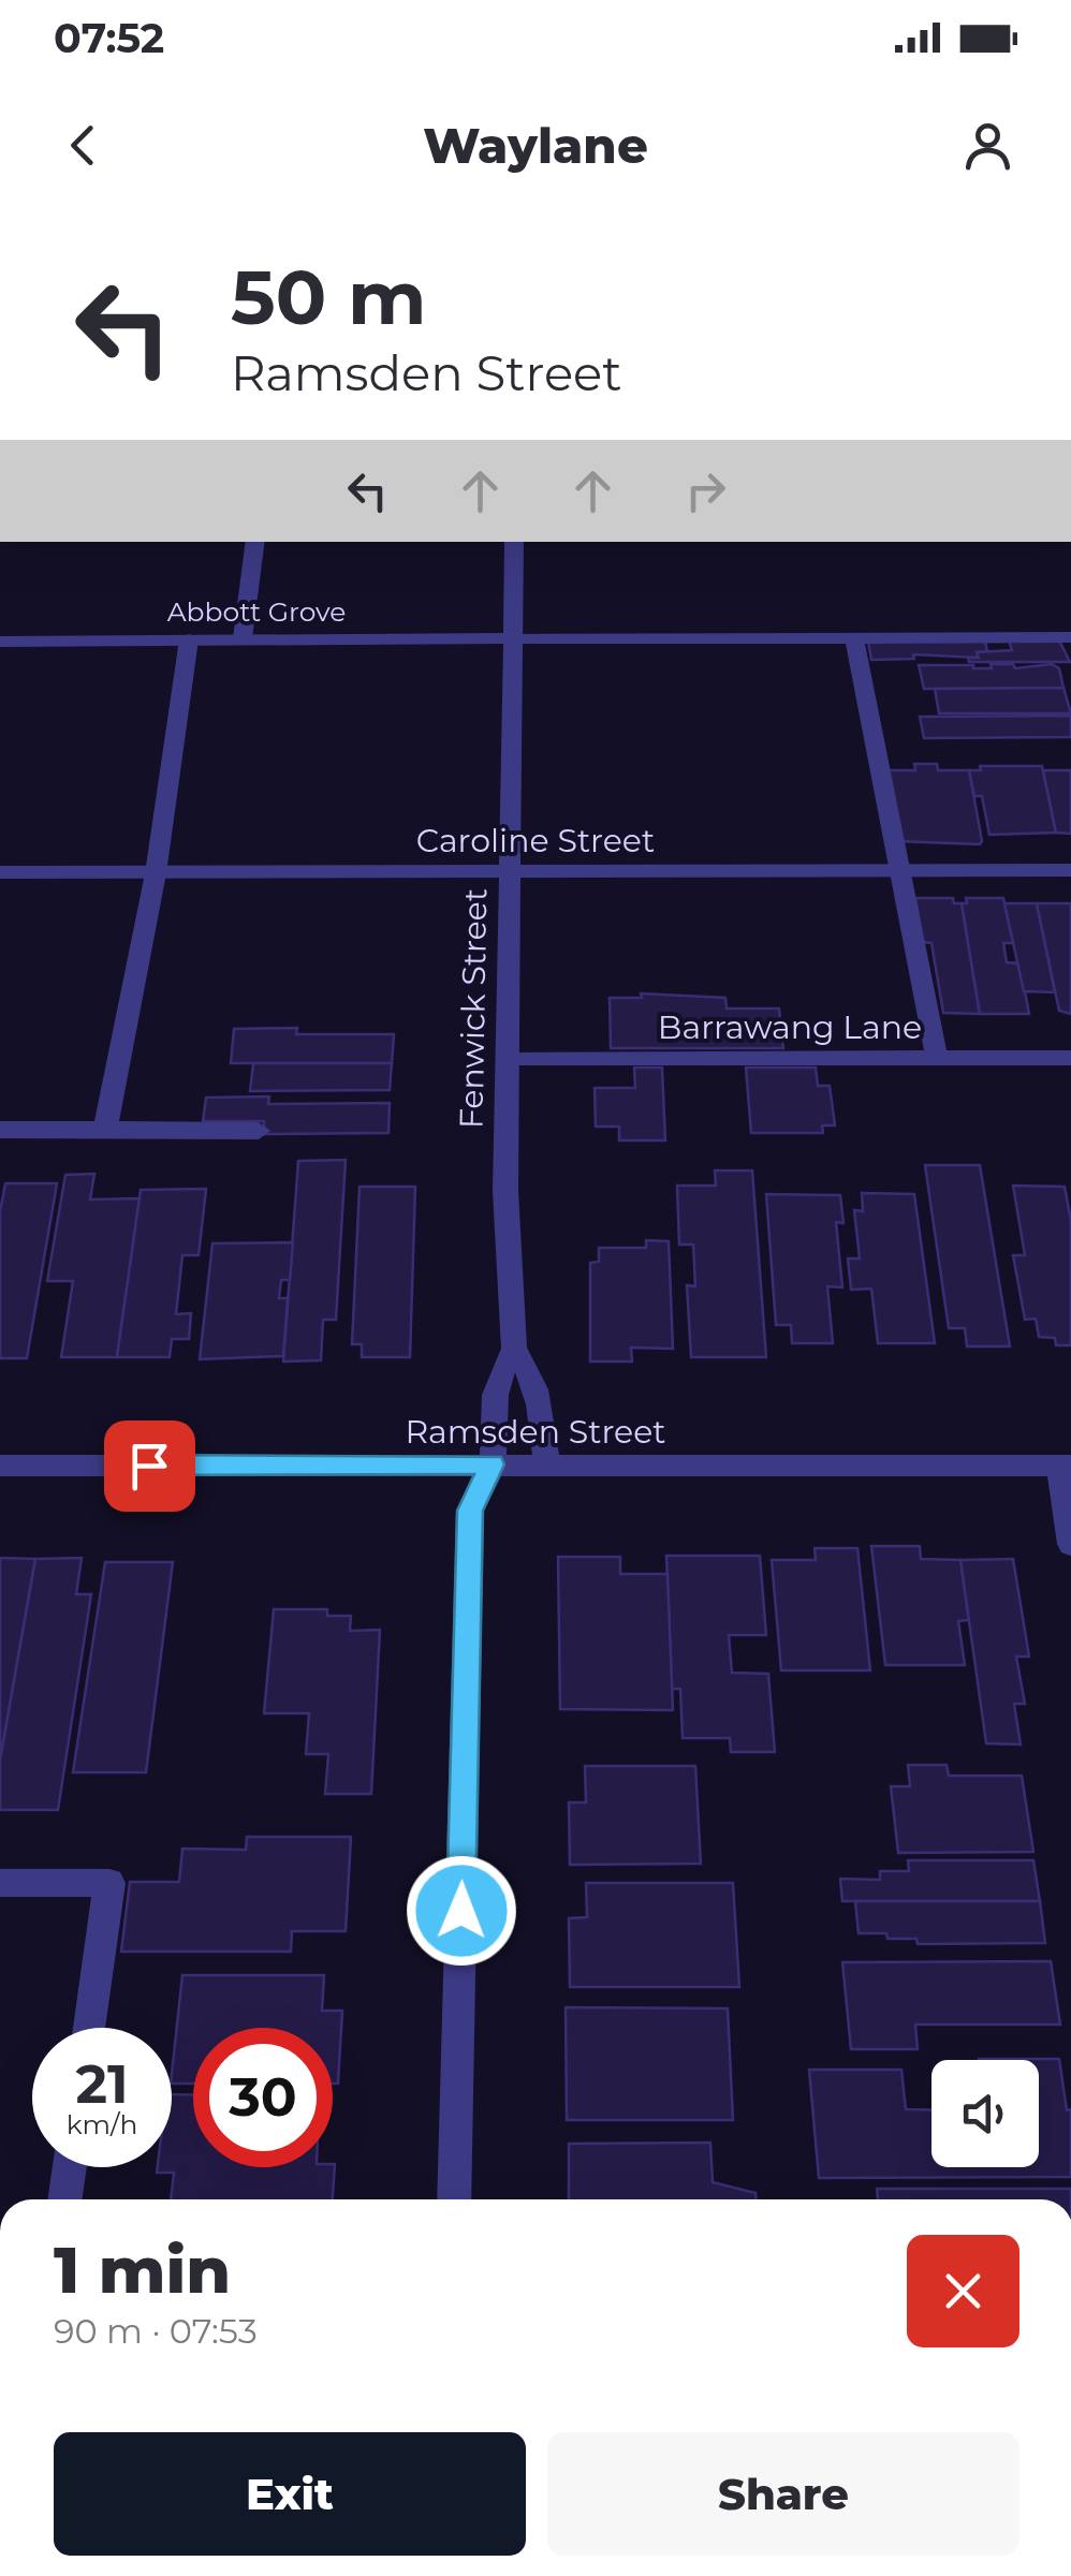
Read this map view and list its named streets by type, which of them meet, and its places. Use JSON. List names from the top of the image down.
{
  "streets": {
    "street": [
      "Abbott Grove",
      "Caroline Street",
      "Fenwick Street",
      "Barrawang Lane",
      "Ramsden Street"
    ]
  },
  "crossings": [
    ["Abbott Grove", "Fenwick Street"],
    ["Caroline Street", "Fenwick Street"],
    ["Fenwick Street", "Barrawang Lane"],
    ["Fenwick Street", "Ramsden Street"]
  ],
  "page": {
    "status": "07:52",
    "header": "Waylane",
    "turn": ["50 m", "Ramsden Street"],
    "speed": "21 km/h",
    "limit": "30",
    "heading": ["1 min", "90 m · 07:53"],
    "buttons": ["Exit", "Share"]
  }
}
